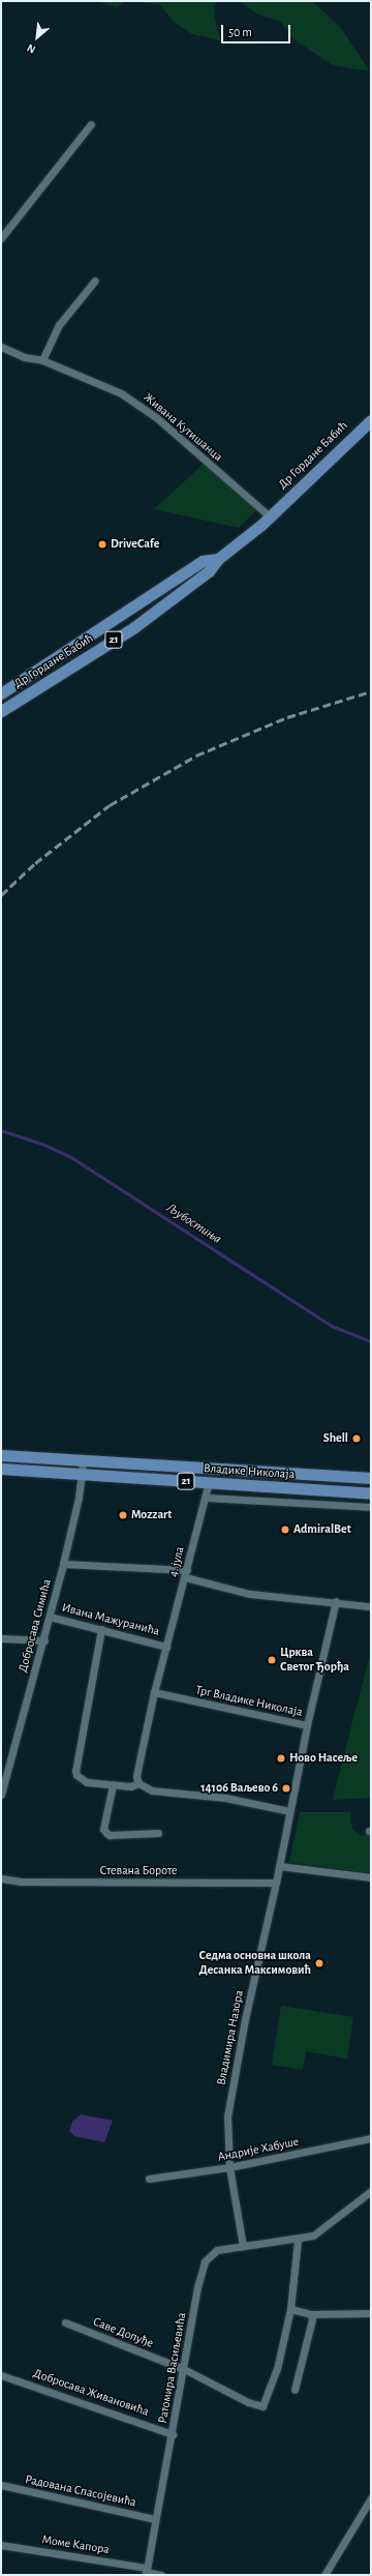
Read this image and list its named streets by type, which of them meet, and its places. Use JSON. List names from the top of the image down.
{
  "streets": {
    "main road": ["Др Гордане Бабић", "21", "Владике Николаја"],
    "street": [
      "Живана Кутишанца",
      "4. јула",
      "Ивана Мажуранића",
      "Добросава Симића",
      "Трг Владике Николаја",
      "Стевана Бороте",
      "Владимира Назора",
      "Андрије Хабуше",
      "Саве Допуђе",
      "Ратомира Васиљевића",
      "Добросава Живановића",
      "Радована Спасојевића",
      "Моме Капора"
    ]
  },
  "crossings": [
    ["Живана Кутишанца", "Др Гордане Бабић"],
    ["Владике Николаја", "4. јула"],
    ["Владике Николаја", "Добросава Симића"],
    ["4. јула", "Ивана Мажуранића"],
    ["4. јула", "Трг Владике Николаја"],
    ["Ивана Мажуранића", "Добросава Симића"],
    ["Трг Владике Николаја", "Владимира Назора"],
    ["Стевана Бороте", "Владимира Назора"],
    ["Владимира Назора", "Андрије Хабуше"],
    ["Владимира Назора", "Ратомира Васиљевића"],
    ["Саве Допуђе", "Ратомира Васиљевића"],
    ["Ратомира Васиљевића", "Добросава Живановића"],
    ["Ратомира Васиљевића", "Радована Спасојевића"],
    ["Ратомира Васиљевића", "Моме Капора"]
  ],
  "water": ["Љубостиња"],
  "places": [
    "DriveCafe",
    "Shell",
    "Mozzart",
    "AdmiralBet",
    "Црква Светог Ђорђа",
    "Ново Насеље",
    "14106 Ваљево 6",
    "Седма основна школа Десанка Максимовић"
  ],
  "scale_bar": "50 m",
  "north": "bottom left"
}
